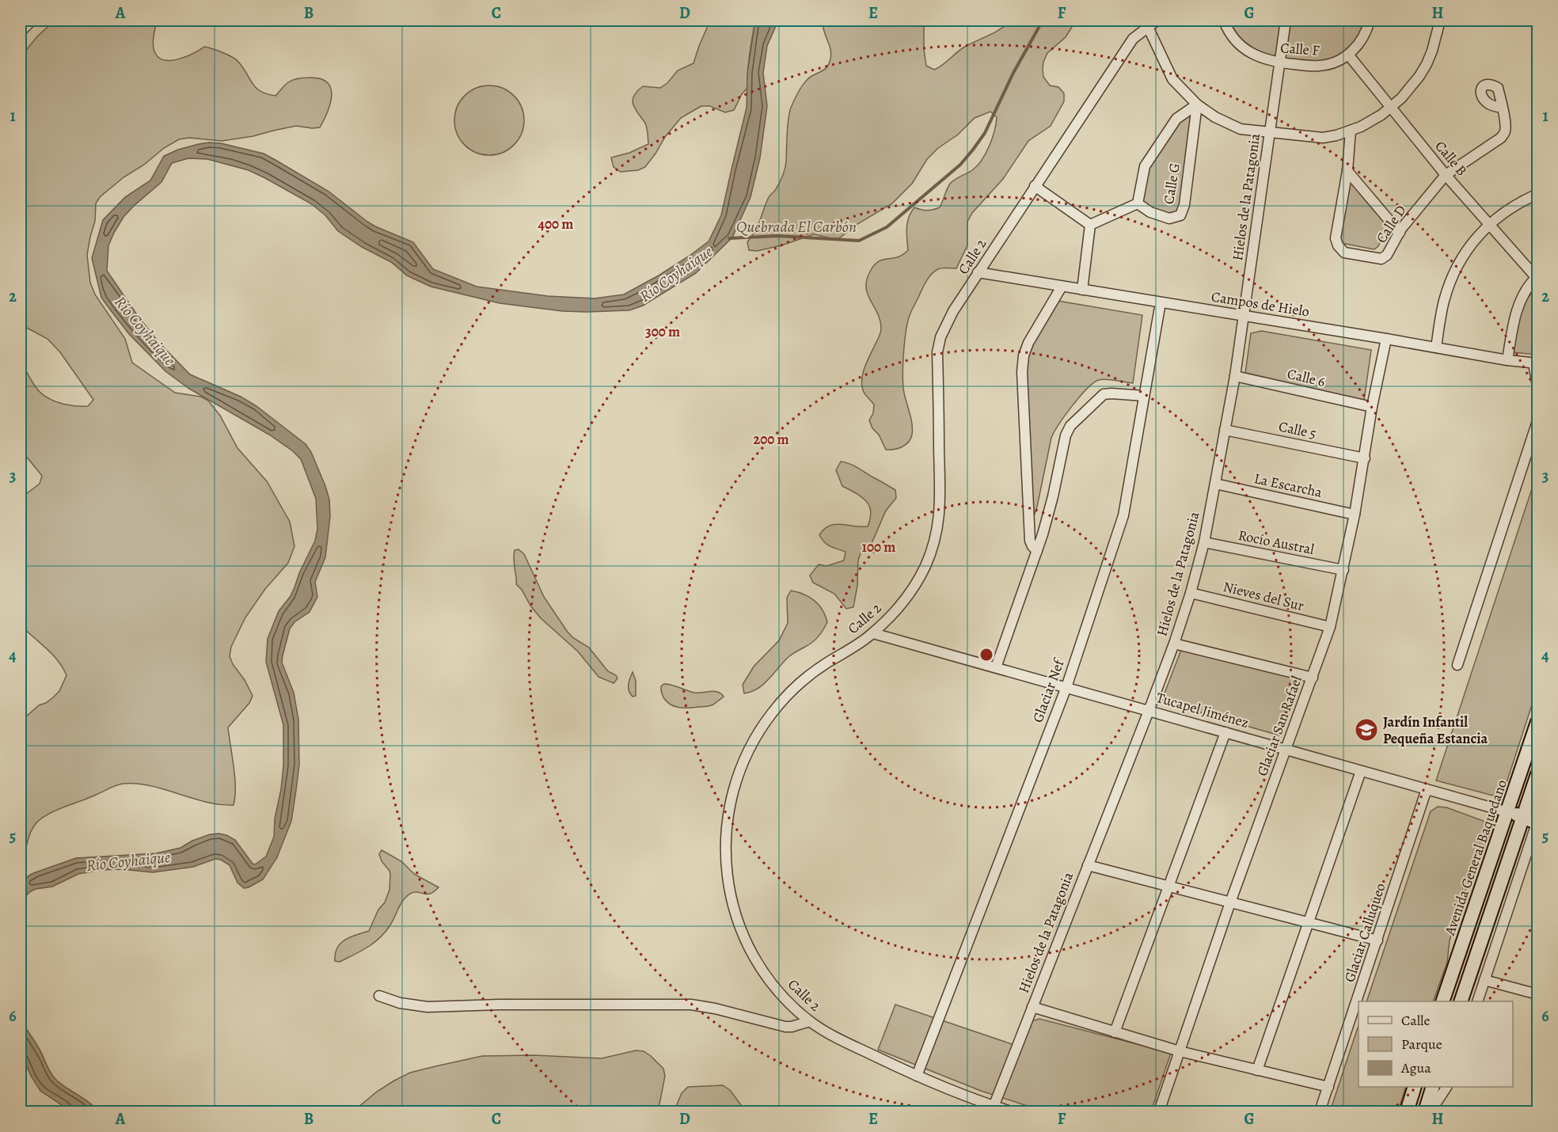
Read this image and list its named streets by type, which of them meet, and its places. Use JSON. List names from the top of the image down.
{
  "streets": {
    "main road": ["Tucapel Jiménez", "Avenida General Baquedano"],
    "street": [
      "Calle F",
      "Calle B",
      "Calle G",
      "Hielos de la Patagonia",
      "Calle D",
      "Calle 2",
      "Campos de Hielo",
      "Calle 6",
      "Calle 5",
      "La Escarcha",
      "Rocío Austral",
      "Nieves del Sur",
      "Glaciar Nef",
      "Glaciar San Rafael",
      "Glaciar Calluqueo"
    ]
  },
  "crossings": [
    ["Calle F", "Calle B"],
    ["Calle F", "Hielos de la Patagonia"],
    ["Calle B", "Calle D"],
    ["Hielos de la Patagonia", "Calle 2"],
    ["Hielos de la Patagonia", "Campos de Hielo"],
    ["Hielos de la Patagonia", "Calle 6"],
    ["Hielos de la Patagonia", "Calle 5"],
    ["Hielos de la Patagonia", "La Escarcha"],
    ["Hielos de la Patagonia", "Rocío Austral"],
    ["Hielos de la Patagonia", "Nieves del Sur"],
    ["Hielos de la Patagonia", "Tucapel Jiménez"],
    ["Calle 2", "Campos de Hielo"],
    ["Calle 2", "Glaciar Nef"],
    ["Calle 2", "Tucapel Jiménez"],
    ["Campos de Hielo", "Glaciar Nef"],
    ["Campos de Hielo", "Glaciar San Rafael"],
    ["Calle 6", "Glaciar San Rafael"],
    ["Calle 5", "Glaciar San Rafael"],
    ["La Escarcha", "Glaciar San Rafael"],
    ["Rocío Austral", "Glaciar San Rafael"],
    ["Nieves del Sur", "Glaciar San Rafael"],
    ["Glaciar Nef", "Tucapel Jiménez"],
    ["Tucapel Jiménez", "Glaciar San Rafael"],
    ["Tucapel Jiménez", "Avenida General Baquedano"],
    ["Tucapel Jiménez", "Glaciar Calluqueo"]
  ],
  "water": ["Quebrada El Carbón", "Río Coyhaique"],
  "places": {
    "school or university": ["Jardín Infantil Pequeña Estancia"]
  },
  "legend": ["Calle", "Parque", "Agua"],
  "grid": {
    "columns": [
      "A",
      "B",
      "C",
      "D",
      "E",
      "F",
      "G",
      "H"
    ],
    "rows": [
      "1",
      "2",
      "3",
      "4",
      "5",
      "6"
    ]
  },
  "rings": [
    "400 m",
    "300 m",
    "200 m",
    "100 m"
  ]
}
